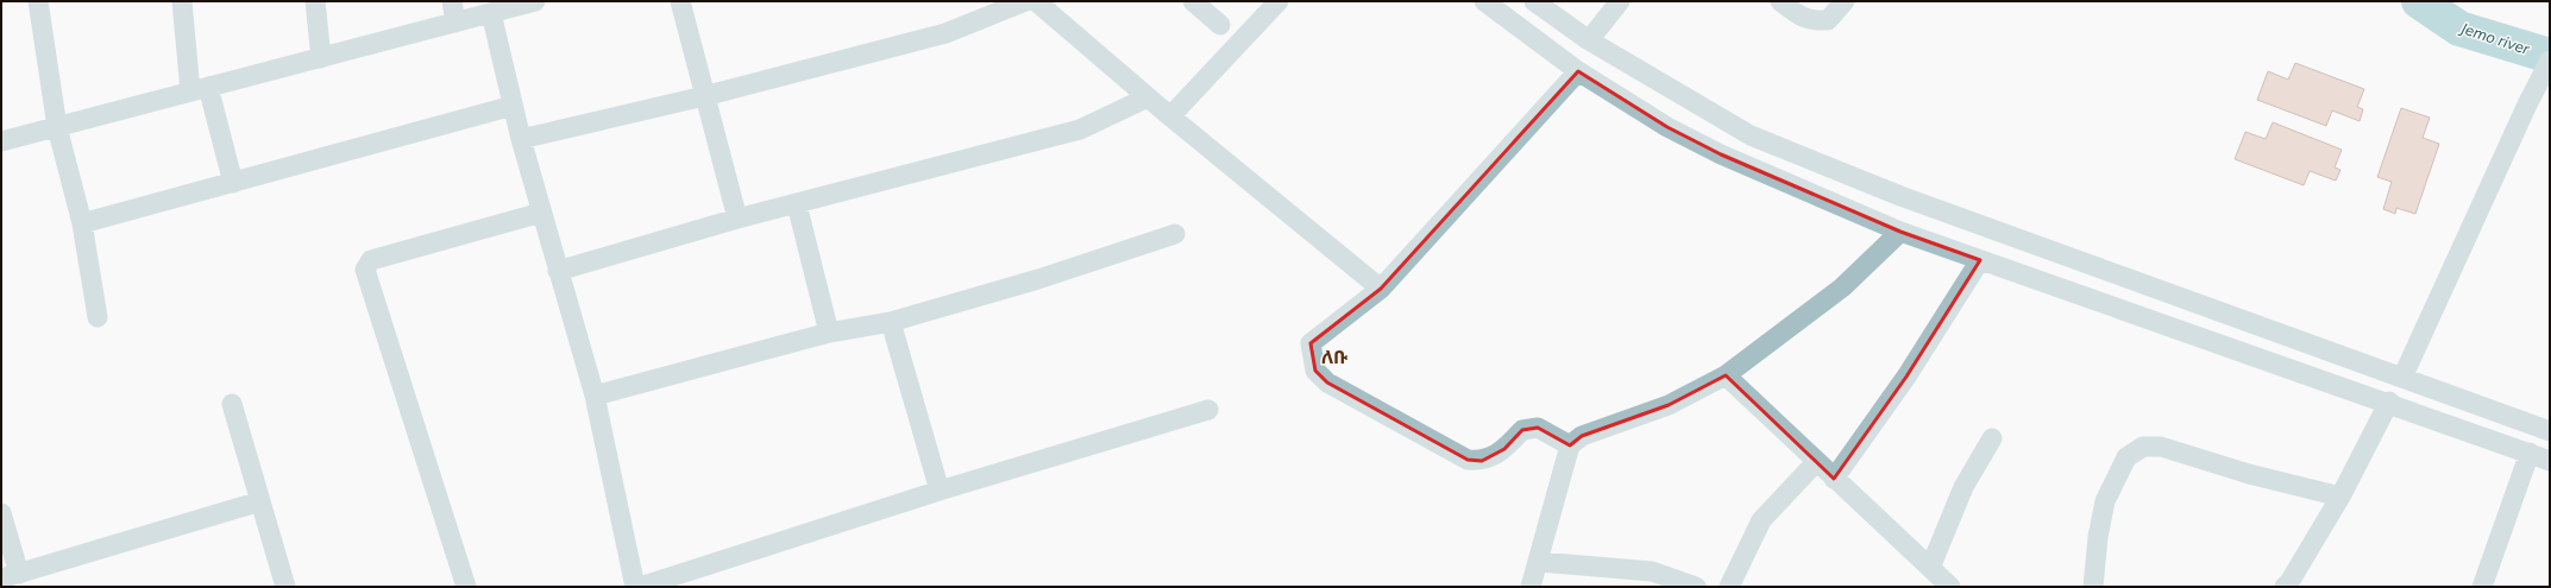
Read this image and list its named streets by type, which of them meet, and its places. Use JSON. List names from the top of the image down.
{
  "districts": ["ለቡ"],
  "water": ["Jemo river"]
}
